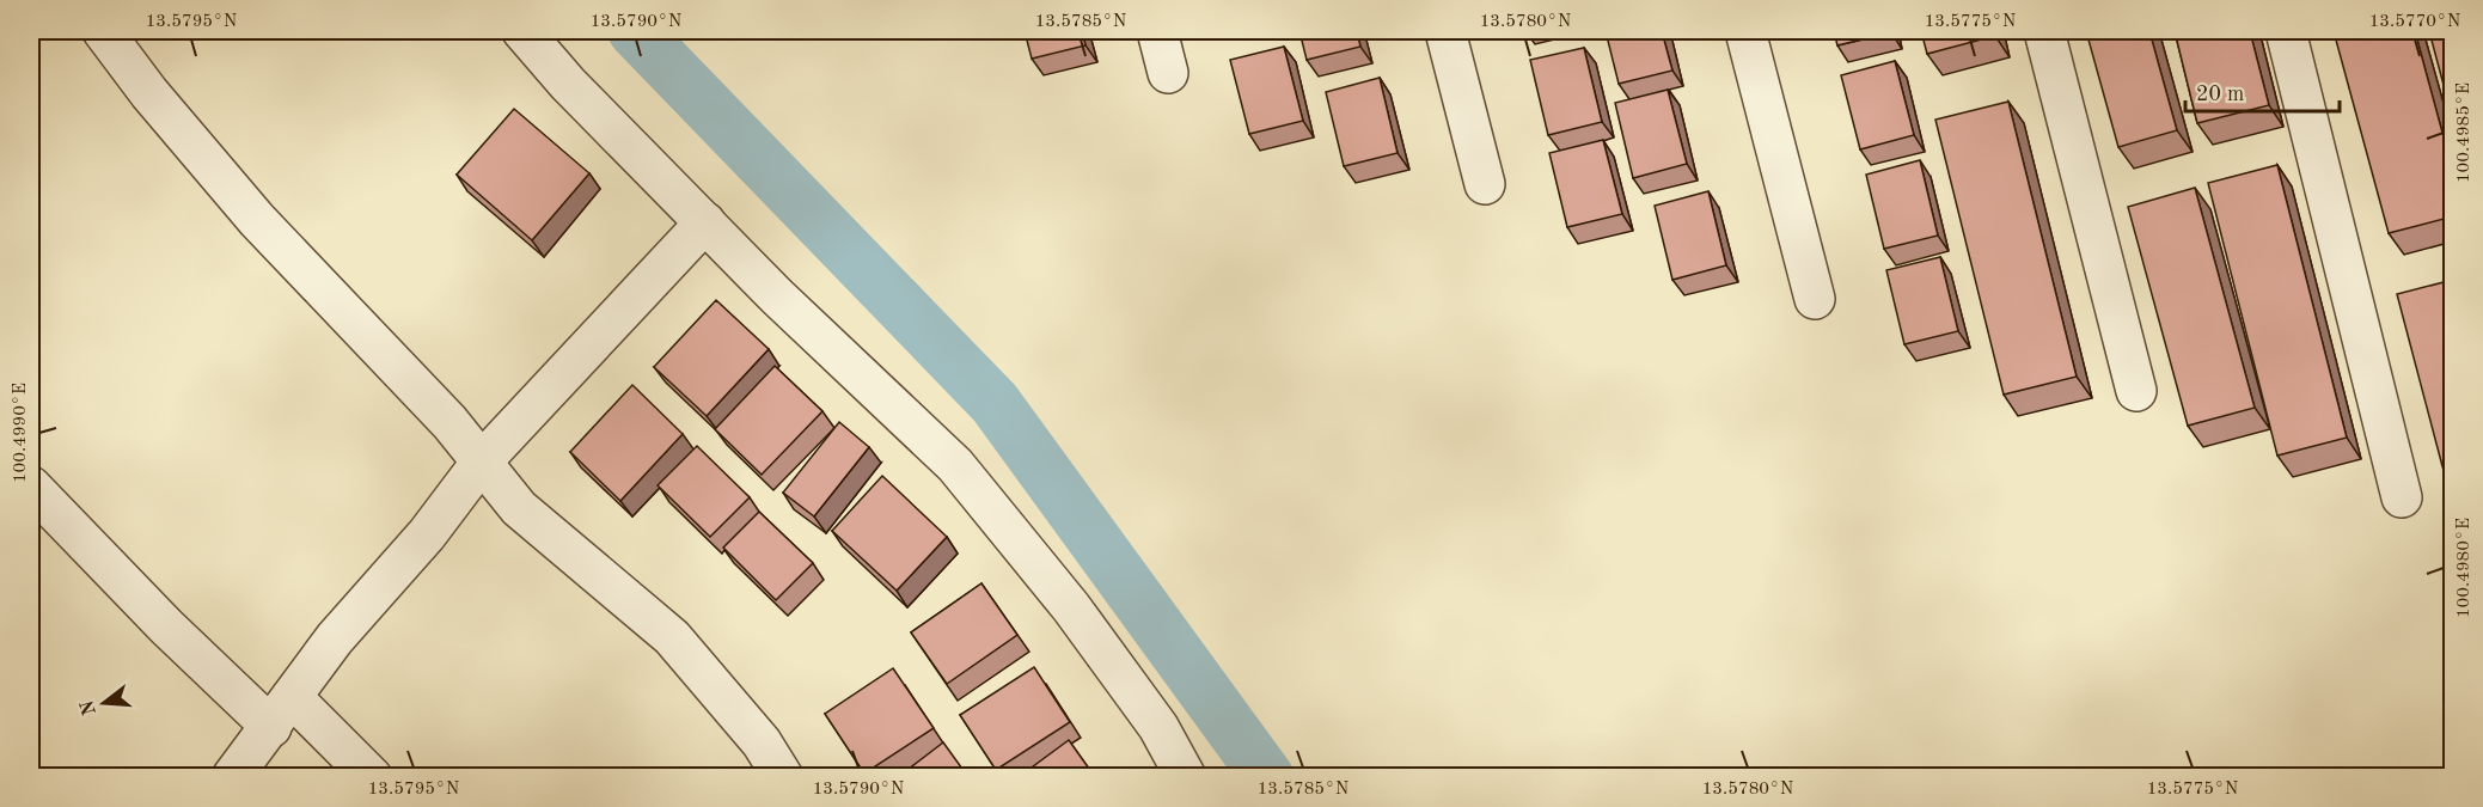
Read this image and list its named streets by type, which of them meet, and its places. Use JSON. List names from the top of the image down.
{
  "scale_bar": "20 m",
  "north": "left",
  "coordinates": [
    "13.5795°N",
    "13.5790°N",
    "13.5785°N",
    "13.5780°N",
    "13.5775°N",
    "13.5770°N",
    "100.4985°E",
    "100.4990°E",
    "100.4980°E"
  ]
}
